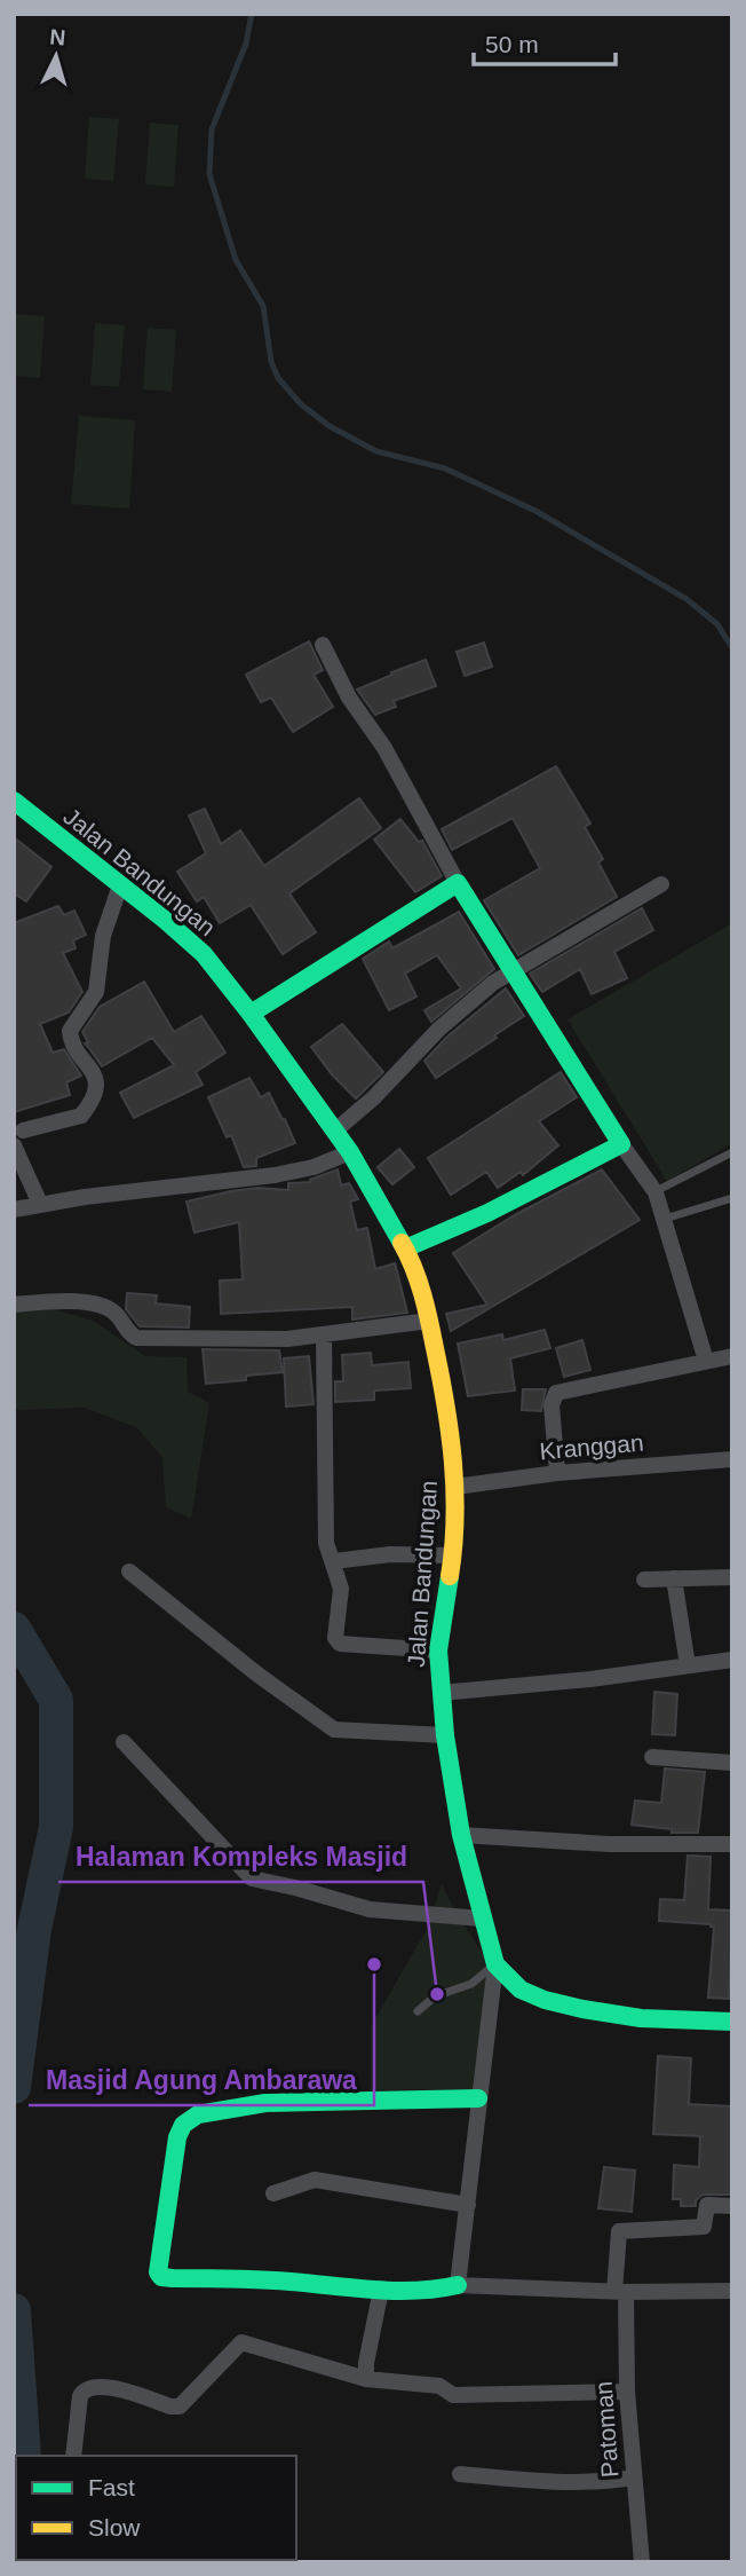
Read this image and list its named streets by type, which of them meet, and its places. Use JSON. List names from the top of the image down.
{
  "streets": {
    "main road": ["Jalan Bandungan"],
    "street": ["Kranggan", "Patoman"]
  },
  "crossings": [
    ["Jalan Bandungan", "Kranggan"]
  ],
  "places": ["Masjid Agung Ambarawa", "Halaman Kompleks Masjid"],
  "legend": ["Fast", "Slow"],
  "scale_bar": "50 m",
  "north": "top"
}
